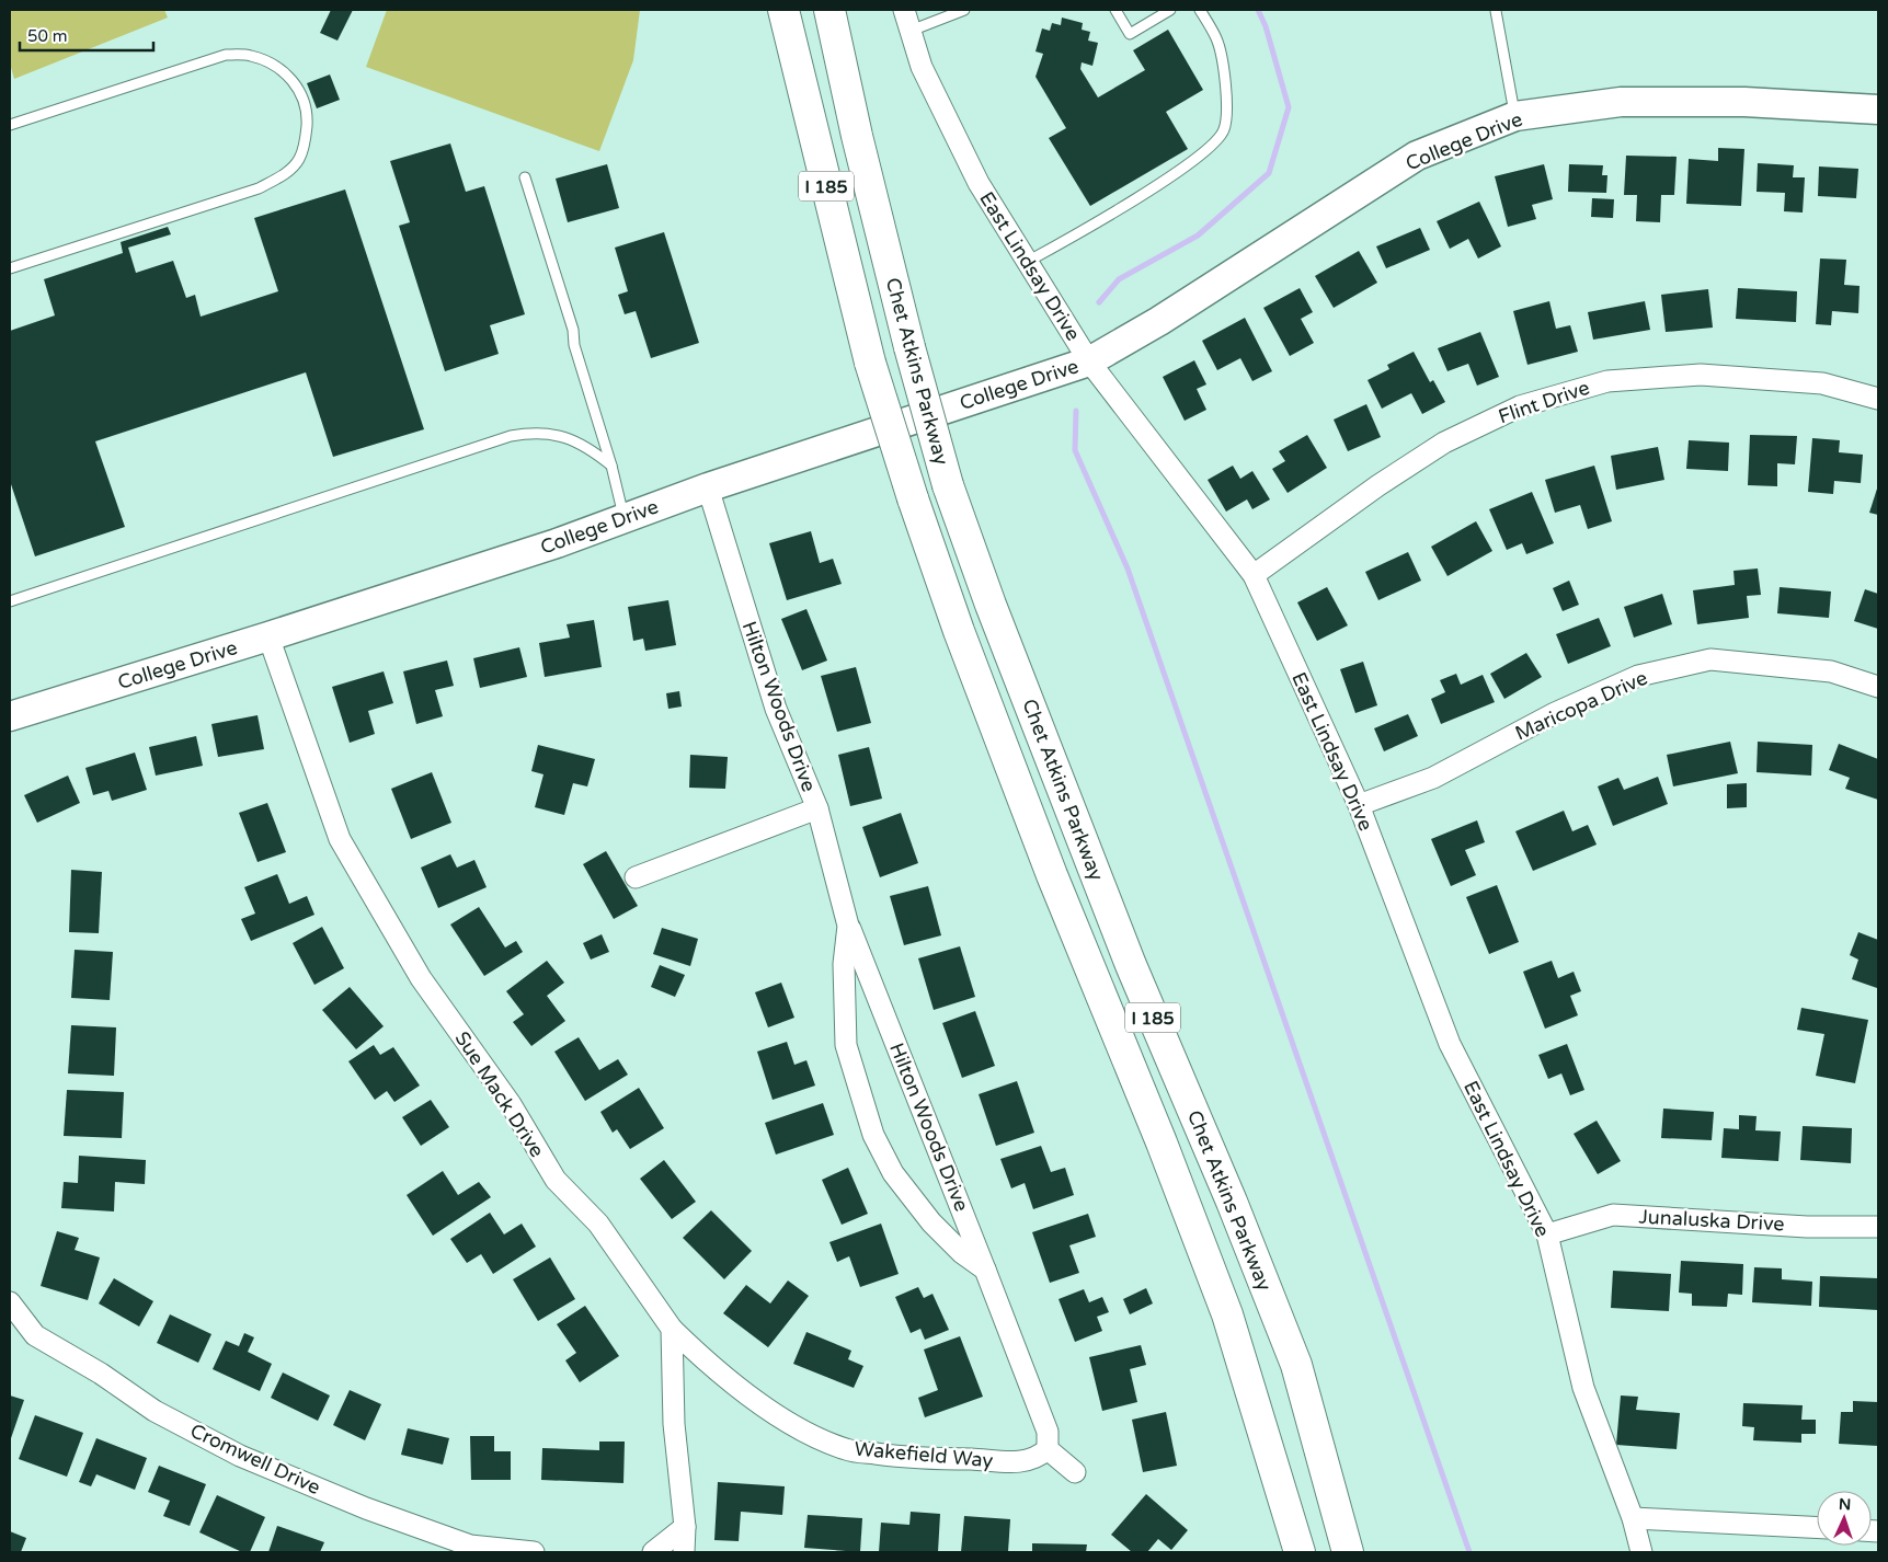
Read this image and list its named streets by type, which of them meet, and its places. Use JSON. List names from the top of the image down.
{
  "streets": {
    "highway": ["I 185", "Chet Atkins Parkway"],
    "street": [
      "College Drive",
      "East Lindsay Drive",
      "Flint Drive",
      "Maricopa Drive",
      "Hilton Woods Drive",
      "Sue Mack Drive",
      "Junaluska Drive",
      "Wakefield Way",
      "Cromwell Drive"
    ]
  },
  "crossings": [
    ["College Drive", "East Lindsay Drive"],
    ["College Drive", "Hilton Woods Drive"],
    ["College Drive", "Sue Mack Drive"],
    ["East Lindsay Drive", "Flint Drive"],
    ["East Lindsay Drive", "Maricopa Drive"],
    ["East Lindsay Drive", "Junaluska Drive"],
    ["Hilton Woods Drive", "Wakefield Way"],
    ["Sue Mack Drive", "Wakefield Way"]
  ],
  "scale_bar": "50 m",
  "north": "top"
}
